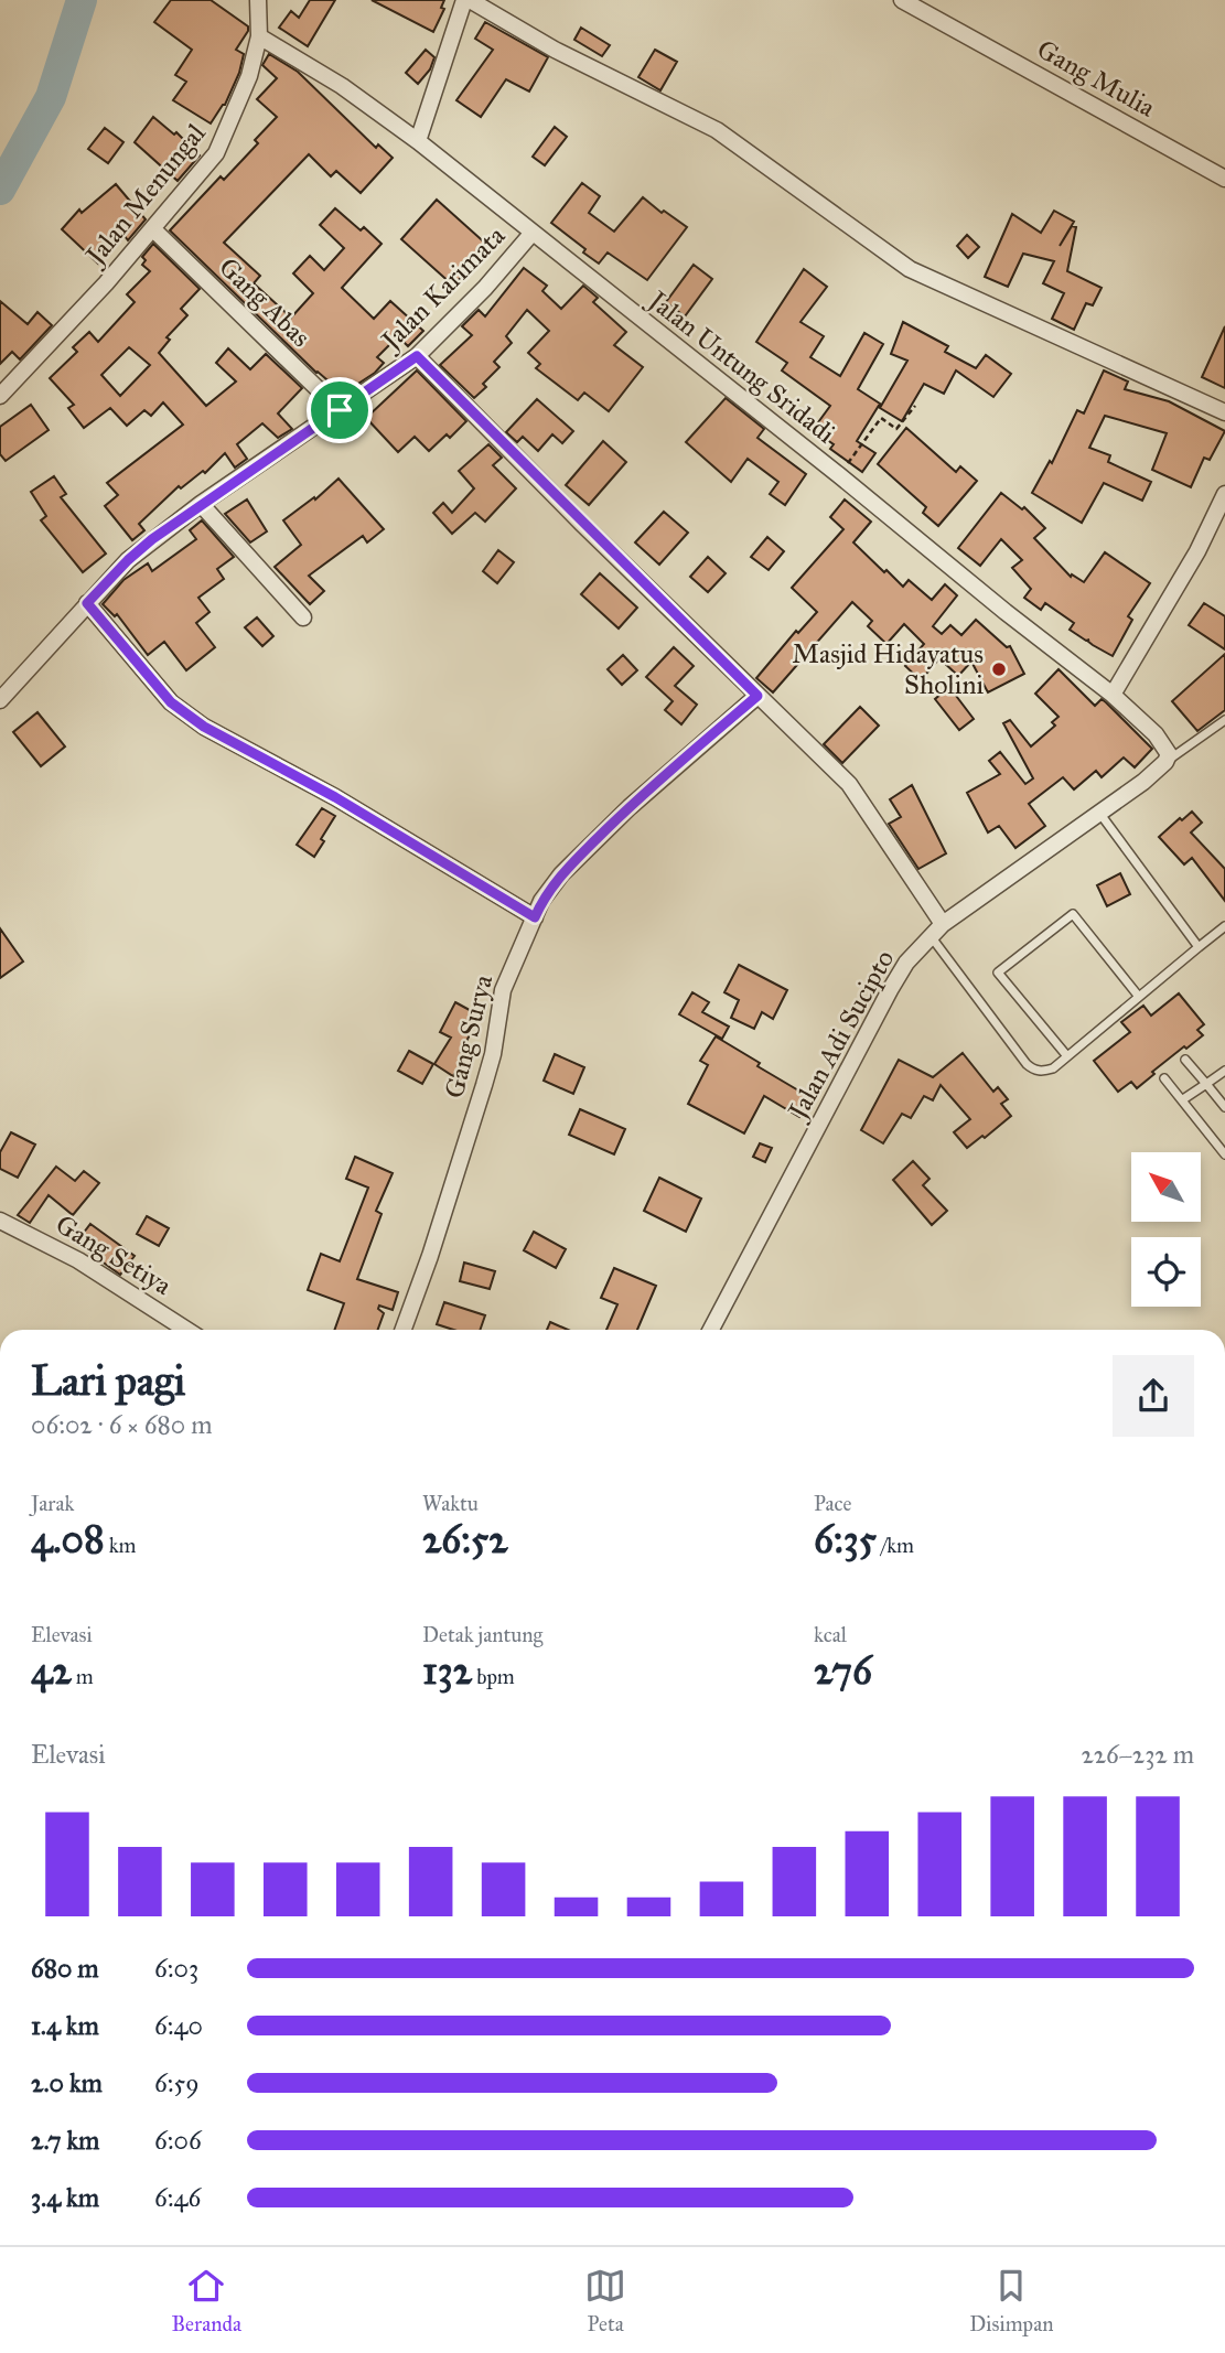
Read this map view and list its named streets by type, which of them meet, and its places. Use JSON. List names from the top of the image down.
{
  "streets": {
    "street": [
      "Gang Mulia",
      "Jalan Menungal",
      "Jalan Karimata",
      "Gang Abas",
      "Jalan Untung Sridadi",
      "Jalan Adi Sucipto",
      "Gang Surya",
      "Gang Setiya"
    ]
  },
  "crossings": [
    ["Jalan Menungal", "Gang Abas"],
    ["Jalan Menungal", "Jalan Untung Sridadi"],
    ["Jalan Karimata", "Gang Abas"],
    ["Jalan Karimata", "Jalan Untung Sridadi"],
    ["Jalan Untung Sridadi", "Jalan Adi Sucipto"]
  ],
  "places": ["Masjid Hidayatus Sholini"],
  "north": "top left",
  "page": {
    "heading": ["Lari pagi", "06:02 · 6 × 680 m"],
    "stats": [
      ["Jarak", "4.08 km"],
      ["Waktu", "26:52"],
      ["Pace", "6:35 /km"],
      ["Elevasi", "42 m"],
      ["Detak jantung", "132 bpm"],
      ["kcal", "276"]
    ],
    "chart": ["Elevasi", "226–232 m"],
    "list": [
      {
        "name": "680 m",
        "note": "6:03"
      },
      {
        "name": "1.4 km",
        "note": "6:40"
      },
      {
        "name": "2.0 km",
        "note": "6:59"
      },
      {
        "name": "2.7 km",
        "note": "6:06"
      },
      {
        "name": "3.4 km",
        "note": "6:46"
      }
    ],
    "tabs": ["Beranda", "Peta", "Disimpan"]
  }
}
